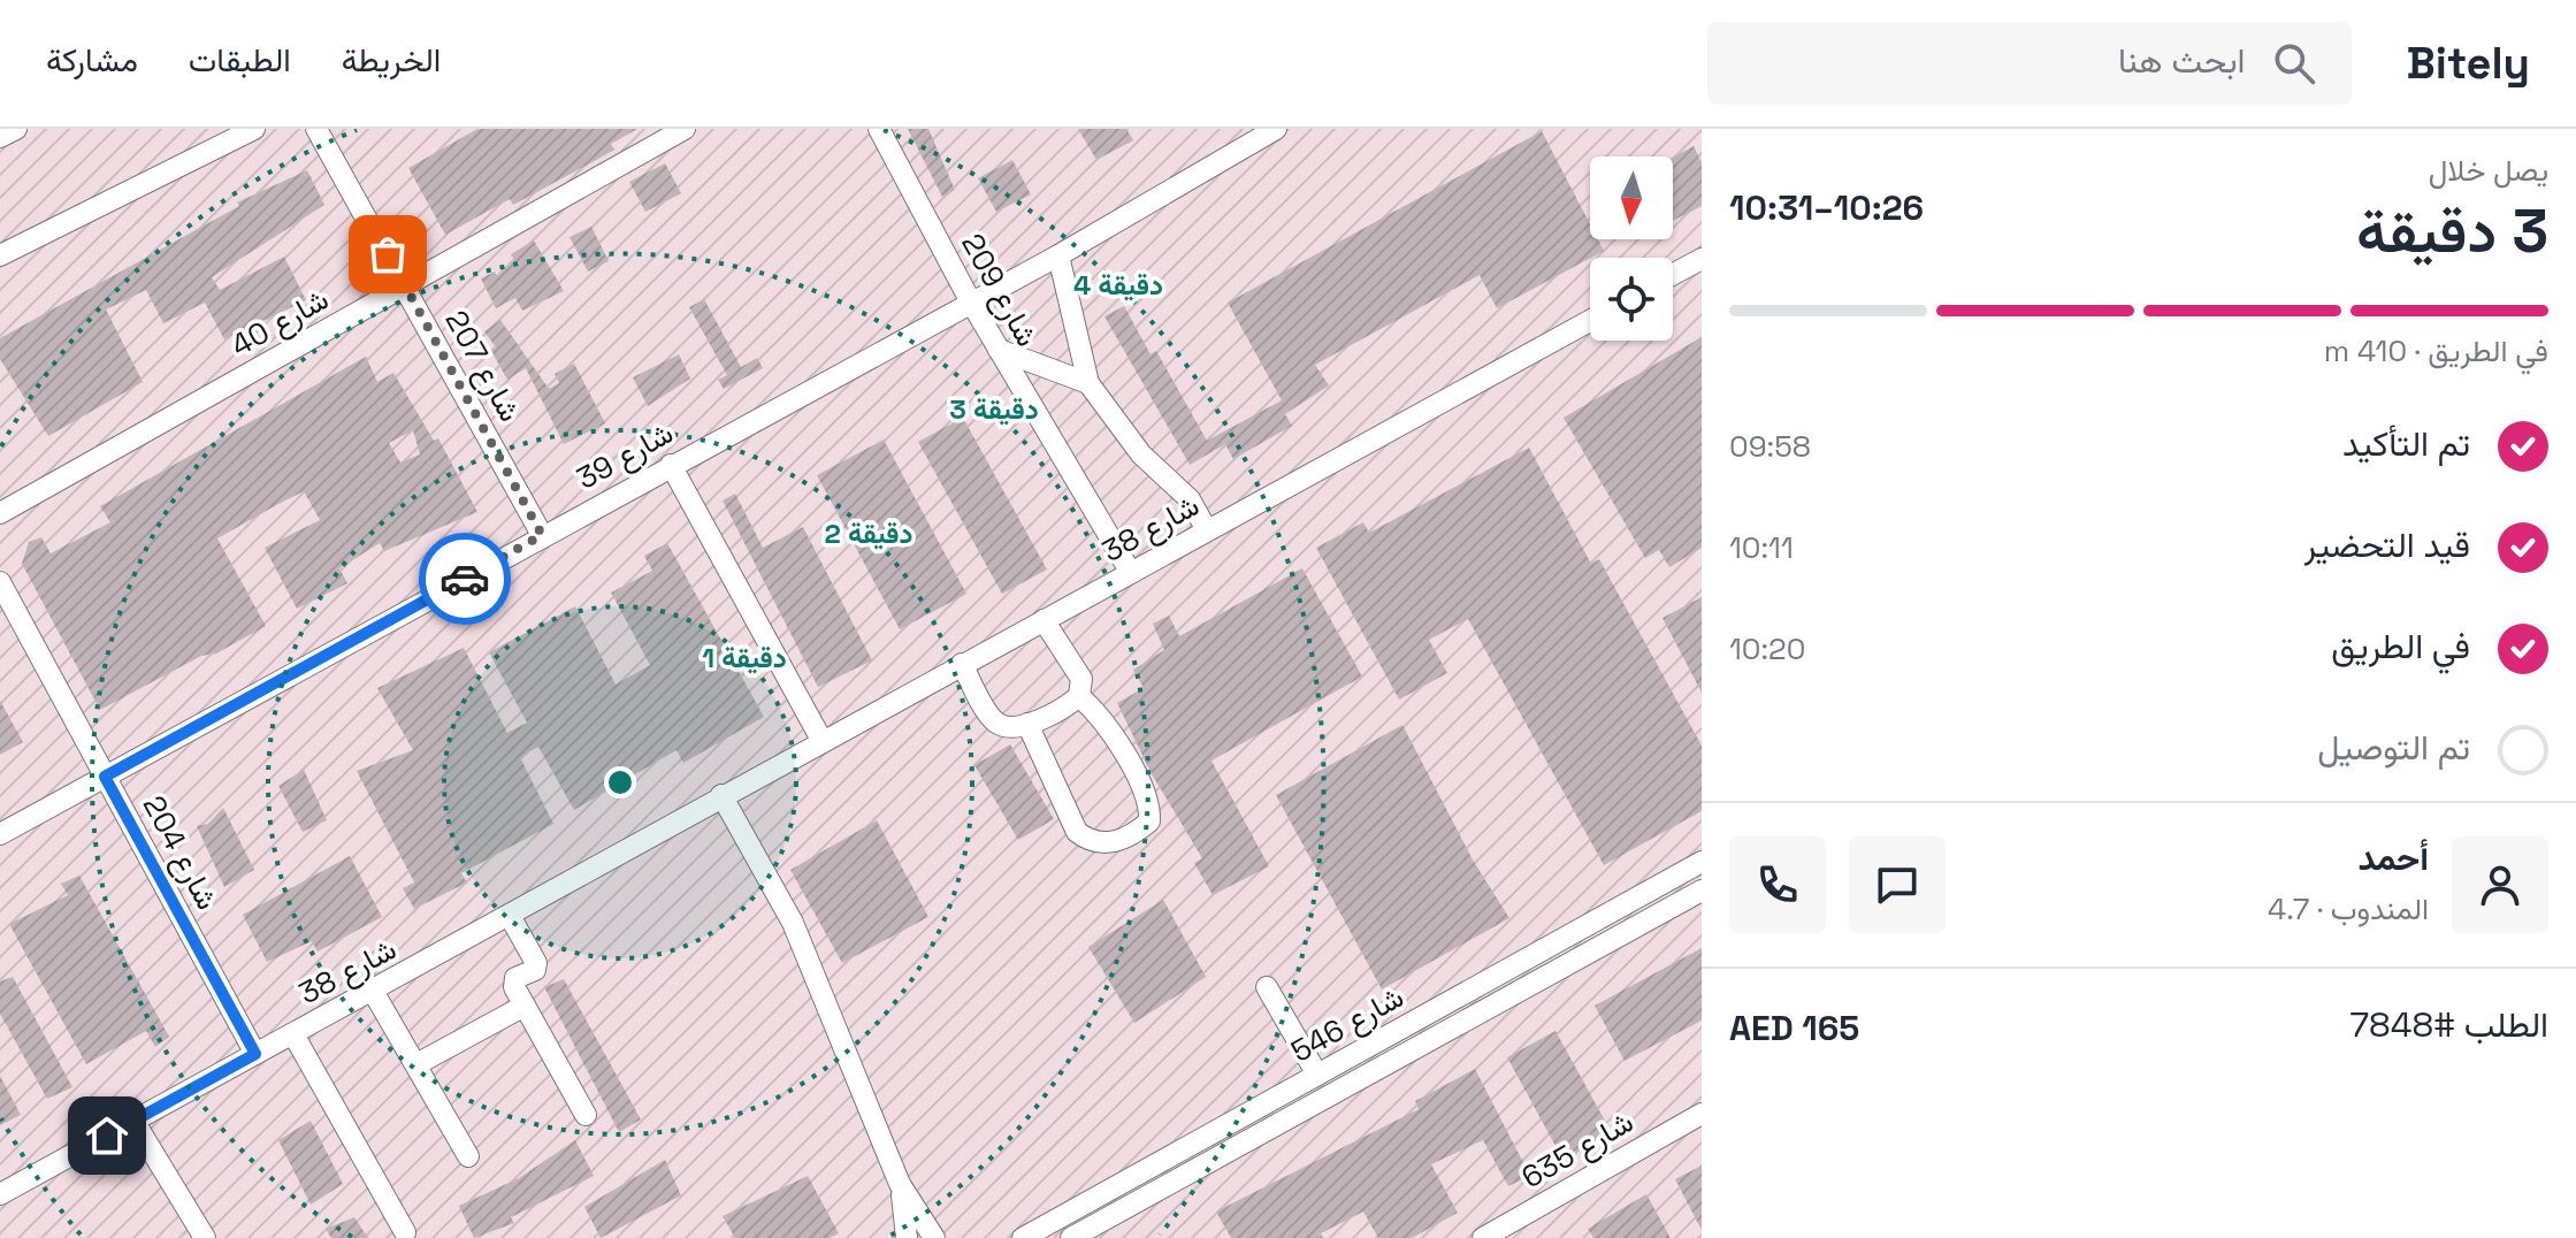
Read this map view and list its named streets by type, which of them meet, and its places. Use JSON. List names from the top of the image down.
{
  "streets": {
    "street": [
      "شارع 209",
      "شارع 40",
      "شارع 207",
      "شارع 39",
      "شارع 38",
      "شارع 204",
      "شارع 546",
      "شارع 635"
    ]
  },
  "crossings": [
    ["شارع 209", "شارع 39"],
    ["شارع 209", "شارع 38"],
    ["شارع 40", "شارع 207"],
    ["شارع 207", "شارع 39"],
    ["شارع 39", "شارع 204"],
    ["شارع 38", "شارع 204"]
  ],
  "north": "bottom",
  "page": {
    "header": "Bitely",
    "search": "ابحث هنا",
    "nav": ["الخريطة", "الطبقات", "مشاركة"],
    "heading": ["3 دقيقة", "يصل خلال", "10:26–10:31"],
    "panel": [
      "أحمد",
      "المندوب · 4.7",
      "الطلب #7848",
      "AED 165"
    ],
    "bar": "في الطريق · 410 m",
    "list": [
      ["تم التأكيد", "09:58"],
      ["قيد التحضير", "10:11"],
      ["في الطريق", "10:20"],
      "تم التوصيل"
    ]
  },
  "rings": [
    "4 دقيقة",
    "3 دقيقة",
    "2 دقيقة",
    "1 دقيقة"
  ]
}
